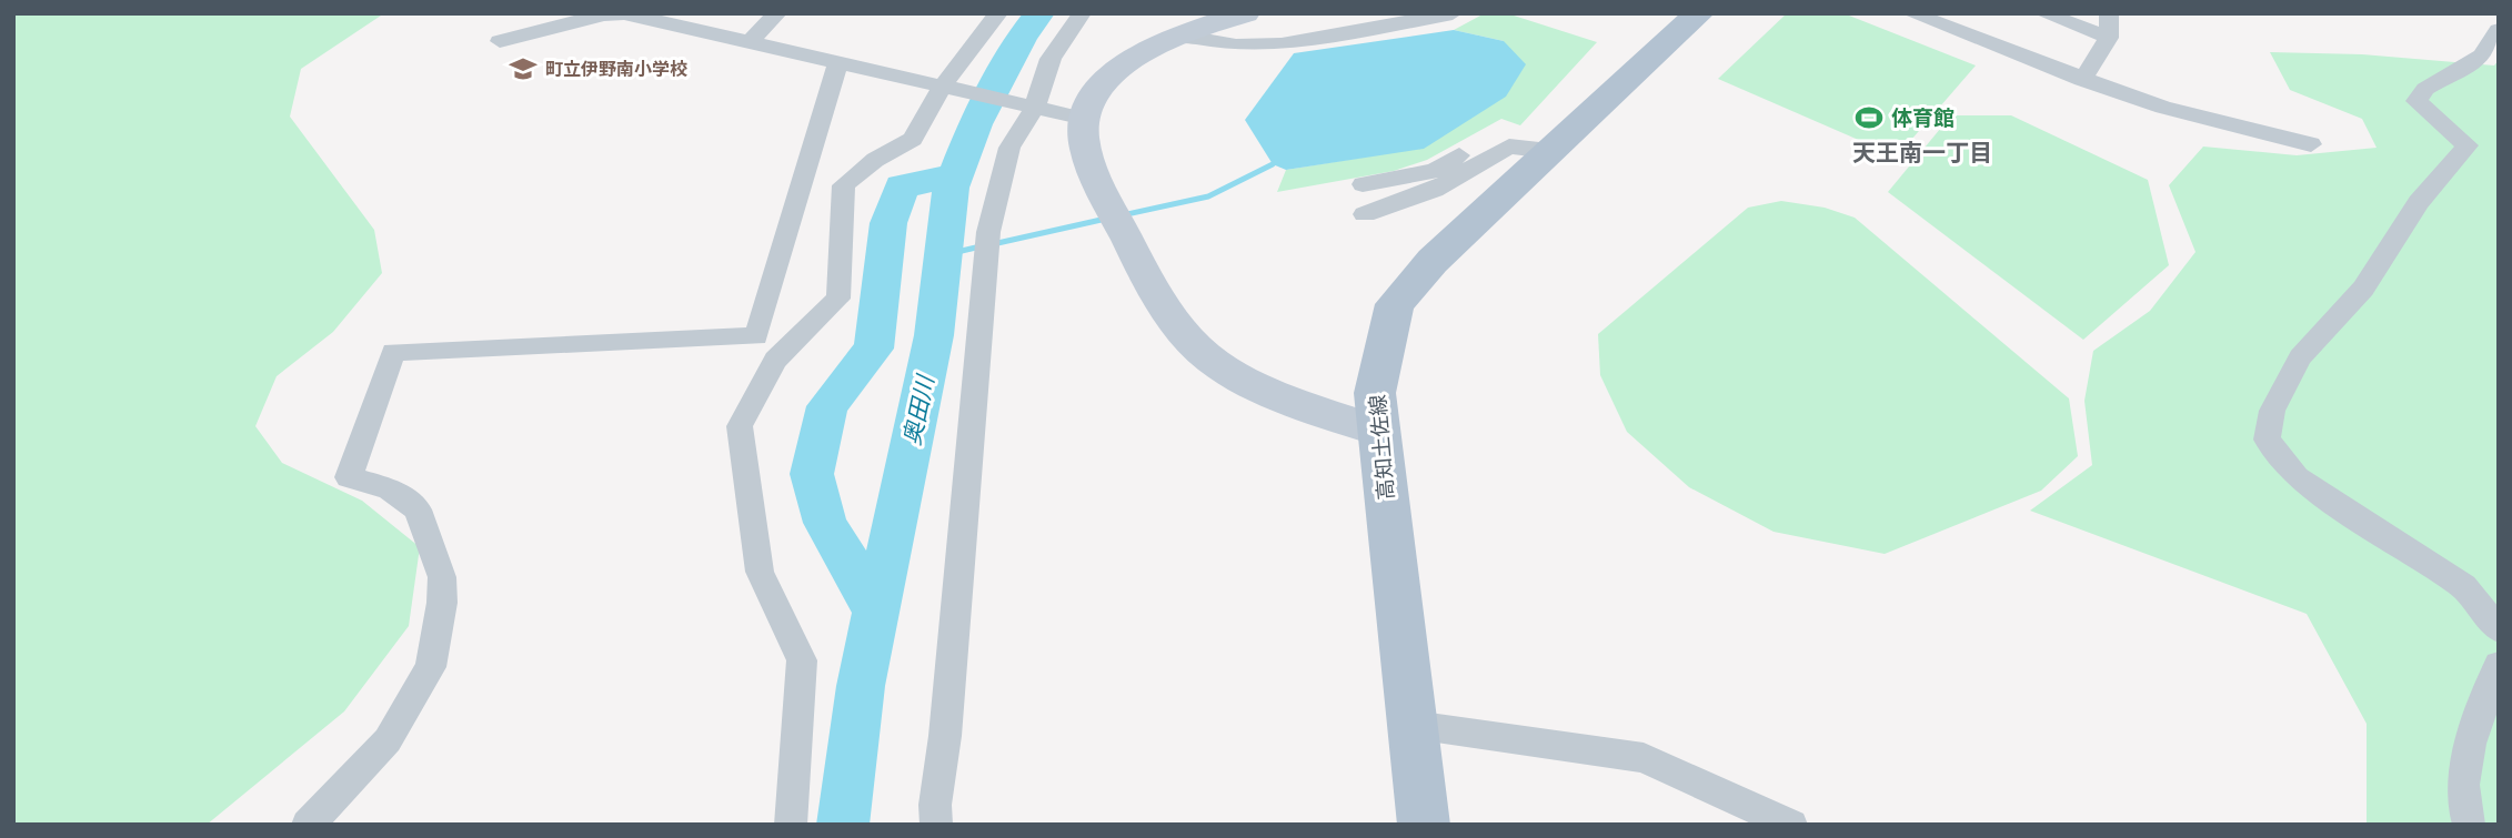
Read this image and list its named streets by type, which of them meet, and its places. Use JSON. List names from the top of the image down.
{
  "streets": {
    "main road": ["高知土佐線"]
  },
  "districts": ["天王南一丁目"],
  "water": ["奥田川"],
  "places": {
    "school or university": ["町立伊野南小学校"],
    "sports": ["体育館"]
  }
}
